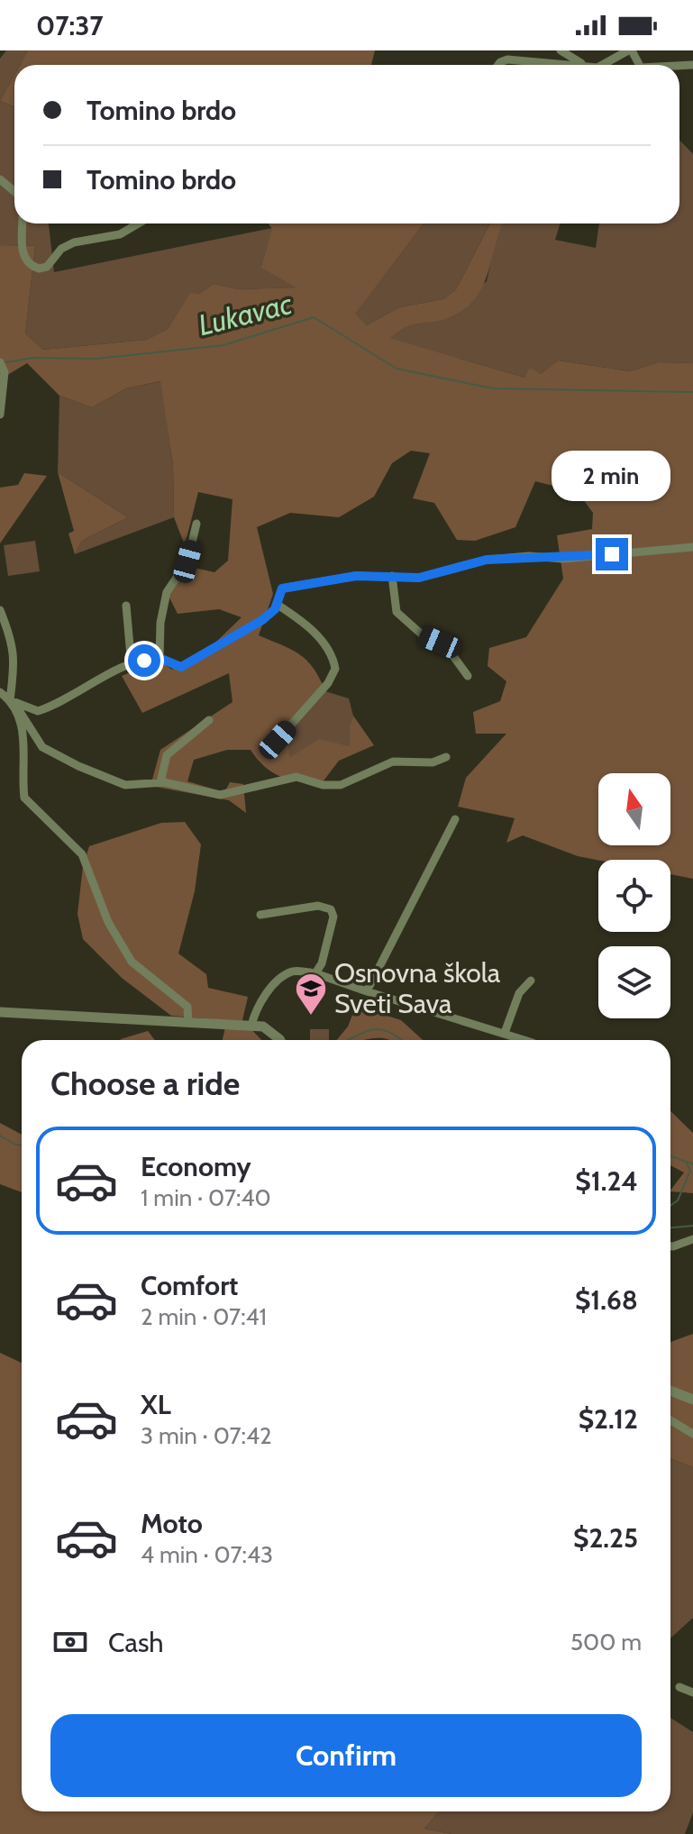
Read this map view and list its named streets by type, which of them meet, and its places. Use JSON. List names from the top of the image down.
{
  "water": ["Lukavac"],
  "places": {
    "school or university": ["Osnovna škola Sveti Sava"]
  },
  "north": "top",
  "page": {
    "status": "07:37",
    "banner": ["Tomino brdo", "Tomino brdo"],
    "bubble": "2 min",
    "heading": "Choose a ride",
    "list": [
      {
        "name": "Economy",
        "note": "1 min · 07:40",
        "value": "$1.24"
      },
      {
        "name": "Comfort",
        "note": "2 min · 07:41",
        "value": "$1.68"
      },
      {
        "name": "XL",
        "note": "3 min · 07:42",
        "value": "$2.12"
      },
      {
        "name": "Moto",
        "note": "4 min · 07:43",
        "value": "$2.25"
      }
    ],
    "pay": ["Cash", "500 m"],
    "buttons": "Confirm"
  }
}
